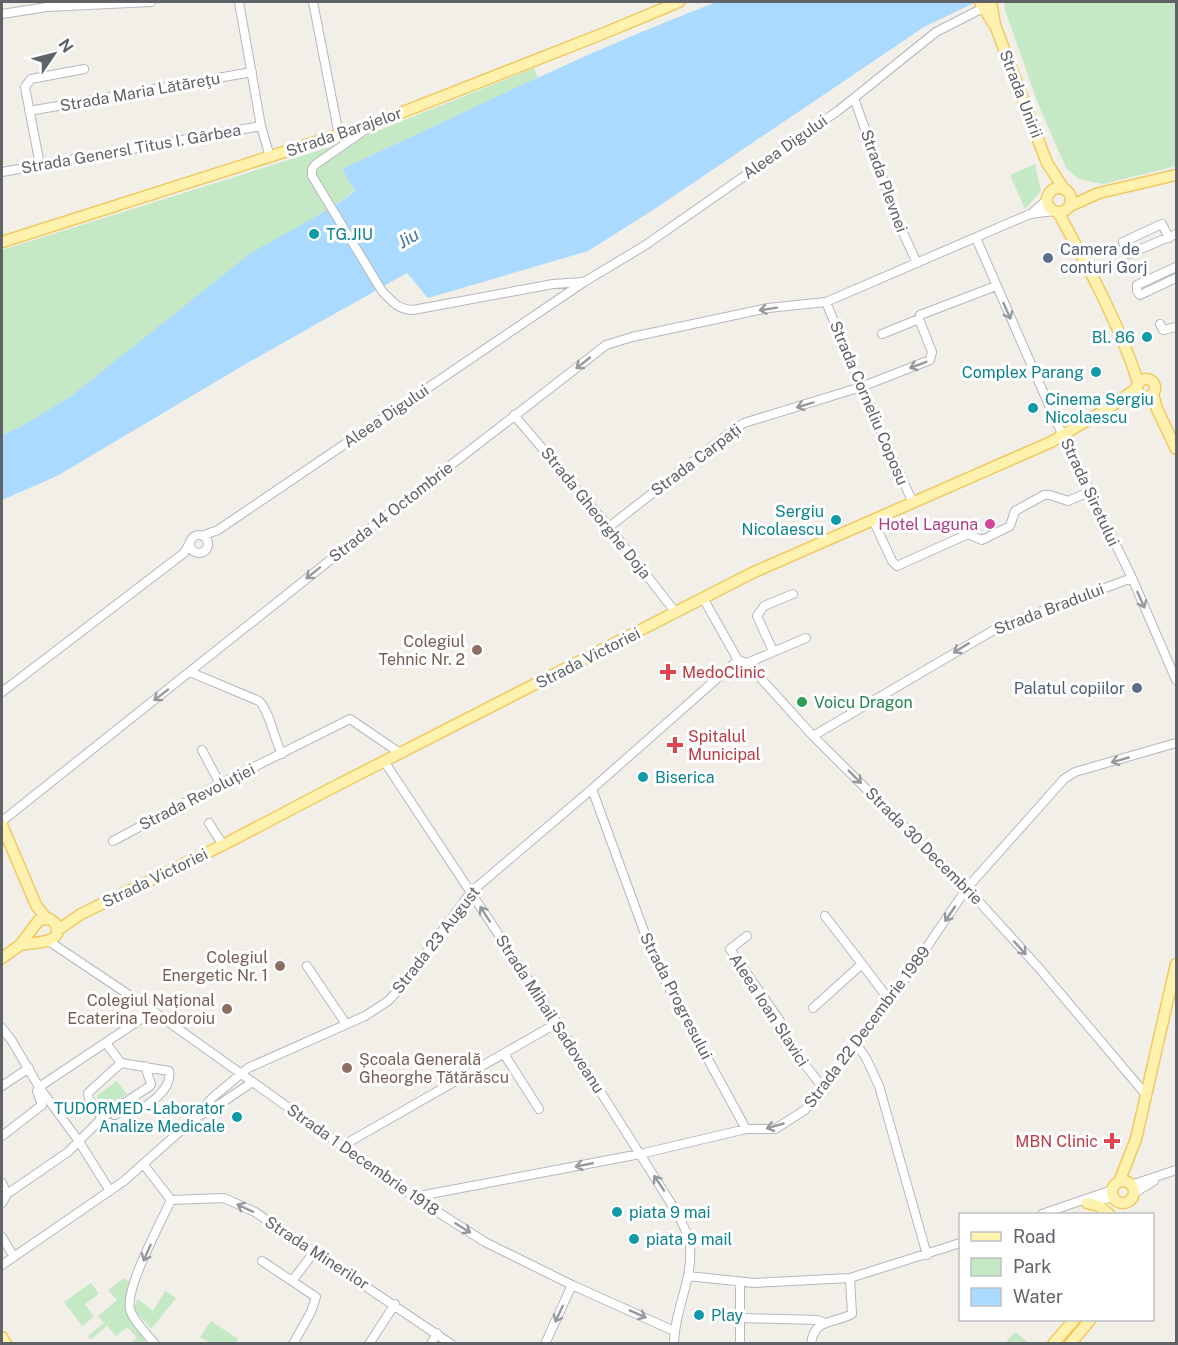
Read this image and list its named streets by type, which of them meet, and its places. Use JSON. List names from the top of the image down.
{
  "streets": {
    "main road": ["Strada Unirii", "Strada Barajelor", "Strada Victoriei"],
    "street": [
      "Strada Maria Lătăreţu",
      "Aleea Digului",
      "Strada Genersl Titus I. Gârbea",
      "Strada Plevnei",
      "Strada Corneliu Coposu",
      "Strada Carpați",
      "Strada Siretului",
      "Strada 14 Octombrie",
      "Strada Gheorghe Doja",
      "Strada Bradului",
      "Strada Revoluției",
      "Strada 30 Decembrie",
      "Strada 23 August",
      "Strada Progresului",
      "Aleea Ioan Slavici",
      "Strada Mihail Sadoveanu",
      "Strada 22 Decembrie 1989",
      "Strada 1 Decembrie 1918",
      "Strada Minerilor"
    ]
  },
  "crossings": [
    ["Strada Unirii", "Aleea Digului"],
    ["Strada Unirii", "Strada Victoriei"],
    ["Strada Barajelor", "Aleea Digului"],
    ["Aleea Digului", "Strada Plevnei"],
    ["Strada Plevnei", "Strada 14 Octombrie"],
    ["Strada Corneliu Coposu", "Strada Carpați"],
    ["Strada Corneliu Coposu", "Strada 14 Octombrie"],
    ["Strada Corneliu Coposu", "Strada Victoriei"],
    ["Strada Carpați", "Strada Gheorghe Doja"],
    ["Strada Siretului", "Strada 14 Octombrie"],
    ["Strada Siretului", "Strada Bradului"],
    ["Strada Siretului", "Strada Victoriei"],
    ["Strada 14 Octombrie", "Strada Gheorghe Doja"],
    ["Strada Gheorghe Doja", "Strada Victoriei"],
    ["Strada Bradului", "Strada 30 Decembrie"],
    ["Strada Victoriei", "Strada Revoluției"],
    ["Strada Victoriei", "Strada 30 Decembrie"],
    ["Strada Victoriei", "Strada Mihail Sadoveanu"],
    ["Strada Victoriei", "Strada 1 Decembrie 1918"],
    ["Strada 30 Decembrie", "Strada 23 August"],
    ["Strada 30 Decembrie", "Strada 22 Decembrie 1989"],
    ["Strada 23 August", "Strada Progresului"],
    ["Strada 23 August", "Strada Mihail Sadoveanu"],
    ["Strada 23 August", "Strada 1 Decembrie 1918"],
    ["Strada Progresului", "Strada 22 Decembrie 1989"],
    ["Aleea Ioan Slavici", "Strada 22 Decembrie 1989"],
    ["Strada Mihail Sadoveanu", "Strada 22 Decembrie 1989"],
    ["Strada 22 Decembrie 1989", "Strada 1 Decembrie 1918"]
  ],
  "one_way": [
    "Strada Carpați",
    "Strada Siretului",
    "Strada 14 Octombrie",
    "Strada Bradului",
    "Strada 30 Decembrie",
    "Strada Mihail Sadoveanu",
    "Strada 22 Decembrie 1989",
    "Strada 1 Decembrie 1918",
    "Strada Minerilor"
  ],
  "water": ["Jiu"],
  "places": {
    "other": [
      "TG.JIU",
      "Camera de conturi Gorj",
      "Bl. 86",
      "Complex Parang",
      "Cinema Sergiu Nicolaescu",
      "Sergiu Nicolaescu",
      "Hotel Laguna",
      "Colegiul Tehnic Nr. 2",
      "Palatul copiilor",
      "Voicu Dragon",
      "Biserica",
      "Colegiul Energetic Nr. 1",
      "Colegiul Național Ecaterina Teodoroiu",
      "Școala Generală Gheorghe Tătărăscu",
      "TUDORMED - Laborator Analize Medicale",
      "piata 9 mai",
      "piata 9 mail",
      "Play"
    ],
    "health": ["MedoClinic", "Spitalul Municipal", "MBN Clinic"]
  },
  "legend": ["Road", "Park", "Water"],
  "north": "top right"
}
